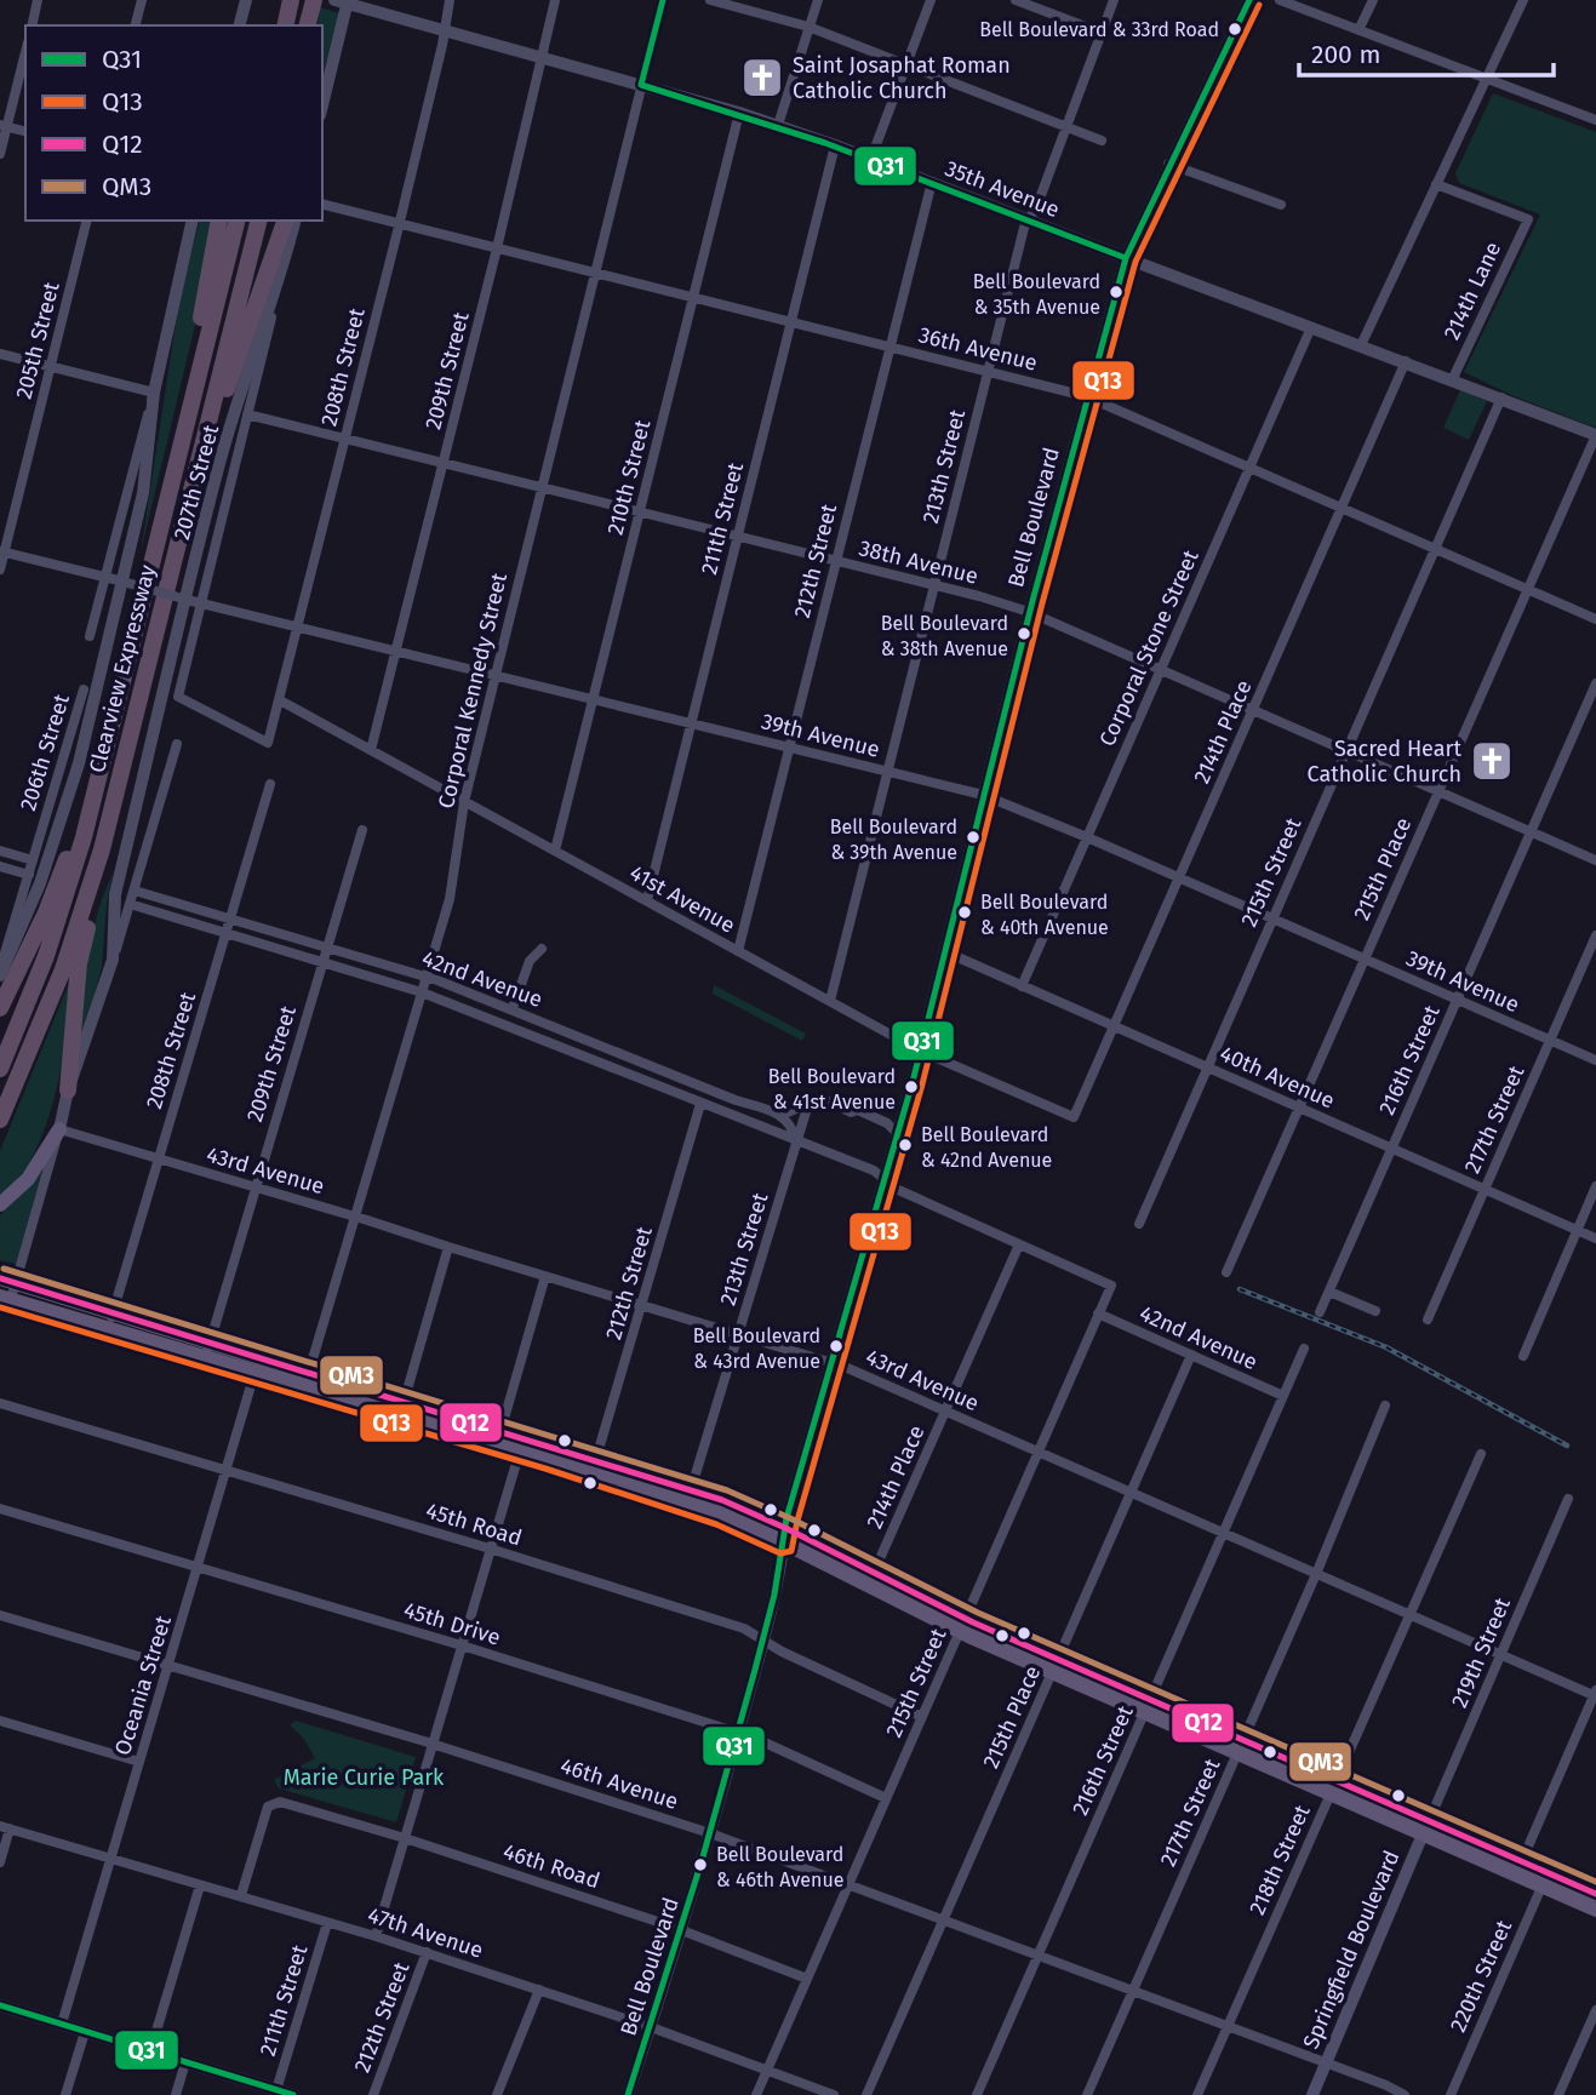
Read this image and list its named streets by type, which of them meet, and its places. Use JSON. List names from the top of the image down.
{
  "streets": {
    "highway": ["Clearview Expressway"],
    "main road": ["Springfield Boulevard"],
    "street": [
      "35th Avenue",
      "214th Lane",
      "205th Street",
      "36th Avenue",
      "208th Street",
      "209th Street",
      "213th Street",
      "210th Street",
      "207th Street",
      "Bell Boulevard",
      "211th Street",
      "212th Street",
      "38th Avenue",
      "Corporal Stone Street",
      "Corporal Kennedy Street",
      "214th Place",
      "39th Avenue",
      "206th Street",
      "215th Place",
      "215th Street",
      "41st Avenue",
      "42nd Avenue",
      "216th Street",
      "40th Avenue",
      "217th Street",
      "43rd Avenue",
      "45th Road",
      "45th Drive",
      "219th Street",
      "Oceania Street",
      "46th Avenue",
      "218th Street",
      "46th Road",
      "47th Avenue",
      "220th Street"
    ]
  },
  "crossings": [
    ["35th Avenue", "214th Lane"],
    ["35th Avenue", "208th Street"],
    ["35th Avenue", "209th Street"],
    ["35th Avenue", "213th Street"],
    ["35th Avenue", "210th Street"],
    ["35th Avenue", "Bell Boulevard"],
    ["35th Avenue", "211th Street"],
    ["35th Avenue", "212th Street"],
    ["35th Avenue", "Corporal Stone Street"],
    ["35th Avenue", "Corporal Kennedy Street"],
    ["35th Avenue", "214th Place"],
    ["35th Avenue", "215th Place"],
    ["35th Avenue", "215th Street"],
    ["205th Street", "39th Avenue"],
    ["36th Avenue", "208th Street"],
    ["36th Avenue", "209th Street"],
    ["36th Avenue", "213th Street"],
    ["36th Avenue", "210th Street"],
    ["36th Avenue", "Bell Boulevard"],
    ["36th Avenue", "211th Street"],
    ["36th Avenue", "212th Street"],
    ["36th Avenue", "Corporal Stone Street"],
    ["36th Avenue", "Corporal Kennedy Street"],
    ["36th Avenue", "214th Place"],
    ["36th Avenue", "215th Place"],
    ["36th Avenue", "215th Street"],
    ["208th Street", "38th Avenue"],
    ["208th Street", "39th Avenue"],
    ["208th Street", "41st Avenue"],
    ["208th Street", "42nd Avenue"],
    ["208th Street", "43rd Avenue"],
    ["209th Street", "38th Avenue"],
    ["209th Street", "39th Avenue"],
    ["209th Street", "41st Avenue"],
    ["209th Street", "42nd Avenue"],
    ["209th Street", "43rd Avenue"],
    ["213th Street", "38th Avenue"],
    ["213th Street", "39th Avenue"],
    ["213th Street", "41st Avenue"],
    ["213th Street", "42nd Avenue"],
    ["213th Street", "43rd Avenue"],
    ["210th Street", "38th Avenue"],
    ["210th Street", "39th Avenue"],
    ["210th Street", "41st Avenue"],
    ["Bell Boulevard", "38th Avenue"],
    ["Bell Boulevard", "39th Avenue"],
    ["Bell Boulevard", "41st Avenue"],
    ["Bell Boulevard", "42nd Avenue"],
    ["Bell Boulevard", "40th Avenue"],
    ["Bell Boulevard", "43rd Avenue"],
    ["Bell Boulevard", "45th Road"],
    ["Bell Boulevard", "45th Drive"],
    ["Bell Boulevard", "46th Avenue"],
    ["Bell Boulevard", "46th Road"],
    ["Bell Boulevard", "47th Avenue"],
    ["211th Street", "38th Avenue"],
    ["211th Street", "39th Avenue"],
    ["211th Street", "41st Avenue"],
    ["211th Street", "47th Avenue"],
    ["212th Street", "38th Avenue"],
    ["212th Street", "39th Avenue"],
    ["212th Street", "41st Avenue"],
    ["212th Street", "42nd Avenue"],
    ["212th Street", "43rd Avenue"],
    ["212th Street", "47th Avenue"],
    ["38th Avenue", "Corporal Stone Street"],
    ["38th Avenue", "Corporal Kennedy Street"],
    ["38th Avenue", "214th Place"],
    ["38th Avenue", "215th Place"],
    ["38th Avenue", "215th Street"],
    ["38th Avenue", "216th Street"],
    ["Corporal Stone Street", "39th Avenue"],
    ["Corporal Stone Street", "40th Avenue"],
    ["Corporal Kennedy Street", "39th Avenue"],
    ["Corporal Kennedy Street", "41st Avenue"],
    ["Corporal Kennedy Street", "42nd Avenue"],
    ["Corporal Kennedy Street", "43rd Avenue"],
    ["214th Place", "39th Avenue"],
    ["214th Place", "41st Avenue"],
    ["214th Place", "42nd Avenue"],
    ["214th Place", "40th Avenue"],
    ["214th Place", "43rd Avenue"],
    ["39th Avenue", "215th Place"],
    ["39th Avenue", "215th Street"],
    ["39th Avenue", "216th Street"],
    ["39th Avenue", "217th Street"],
    ["215th Place", "42nd Avenue"],
    ["215th Place", "40th Avenue"],
    ["215th Place", "43rd Avenue"],
    ["215th Place", "46th Avenue"],
    ["215th Street", "42nd Avenue"],
    ["215th Street", "40th Avenue"],
    ["215th Street", "43rd Avenue"],
    ["215th Street", "45th Road"],
    ["215th Street", "45th Drive"],
    ["215th Street", "46th Avenue"],
    ["215th Street", "46th Road"],
    ["215th Street", "47th Avenue"],
    ["42nd Avenue", "216th Street"],
    ["216th Street", "40th Avenue"],
    ["216th Street", "43rd Avenue"],
    ["216th Street", "46th Avenue"],
    ["40th Avenue", "217th Street"],
    ["217th Street", "43rd Avenue"],
    ["217th Street", "46th Avenue"],
    ["43rd Avenue", "219th Street"],
    ["43rd Avenue", "218th Street"],
    ["45th Road", "Oceania Street"],
    ["45th Drive", "Oceania Street"],
    ["219th Street", "Springfield Boulevard"],
    ["Oceania Street", "46th Avenue"],
    ["Oceania Street", "47th Avenue"],
    ["46th Avenue", "218th Street"],
    ["46th Avenue", "Springfield Boulevard"],
    ["46th Road", "47th Avenue"]
  ],
  "parks": ["Marie Curie Park"],
  "places": {
    "other": [
      "Bell Boulevard & 33rd Road",
      "Bell Boulevard & 35th Avenue",
      "Bell Boulevard & 38th Avenue",
      "Bell Boulevard & 39th Avenue",
      "Bell Boulevard & 40th Avenue",
      "Bell Boulevard & 41st Avenue",
      "Bell Boulevard & 42nd Avenue",
      "Bell Boulevard & 43rd Avenue",
      "Bell Boulevard & 46th Avenue"
    ],
    "church": ["Saint Josaphat Roman Catholic Church", "Sacred Heart Catholic Church"]
  },
  "lines": [
    "transit line Q31",
    "transit line Q13",
    "transit line QM3",
    "transit line Q12"
  ],
  "legend": [
    "Q31",
    "Q13",
    "Q12",
    "QM3"
  ],
  "scale_bar": "200 m"
}
